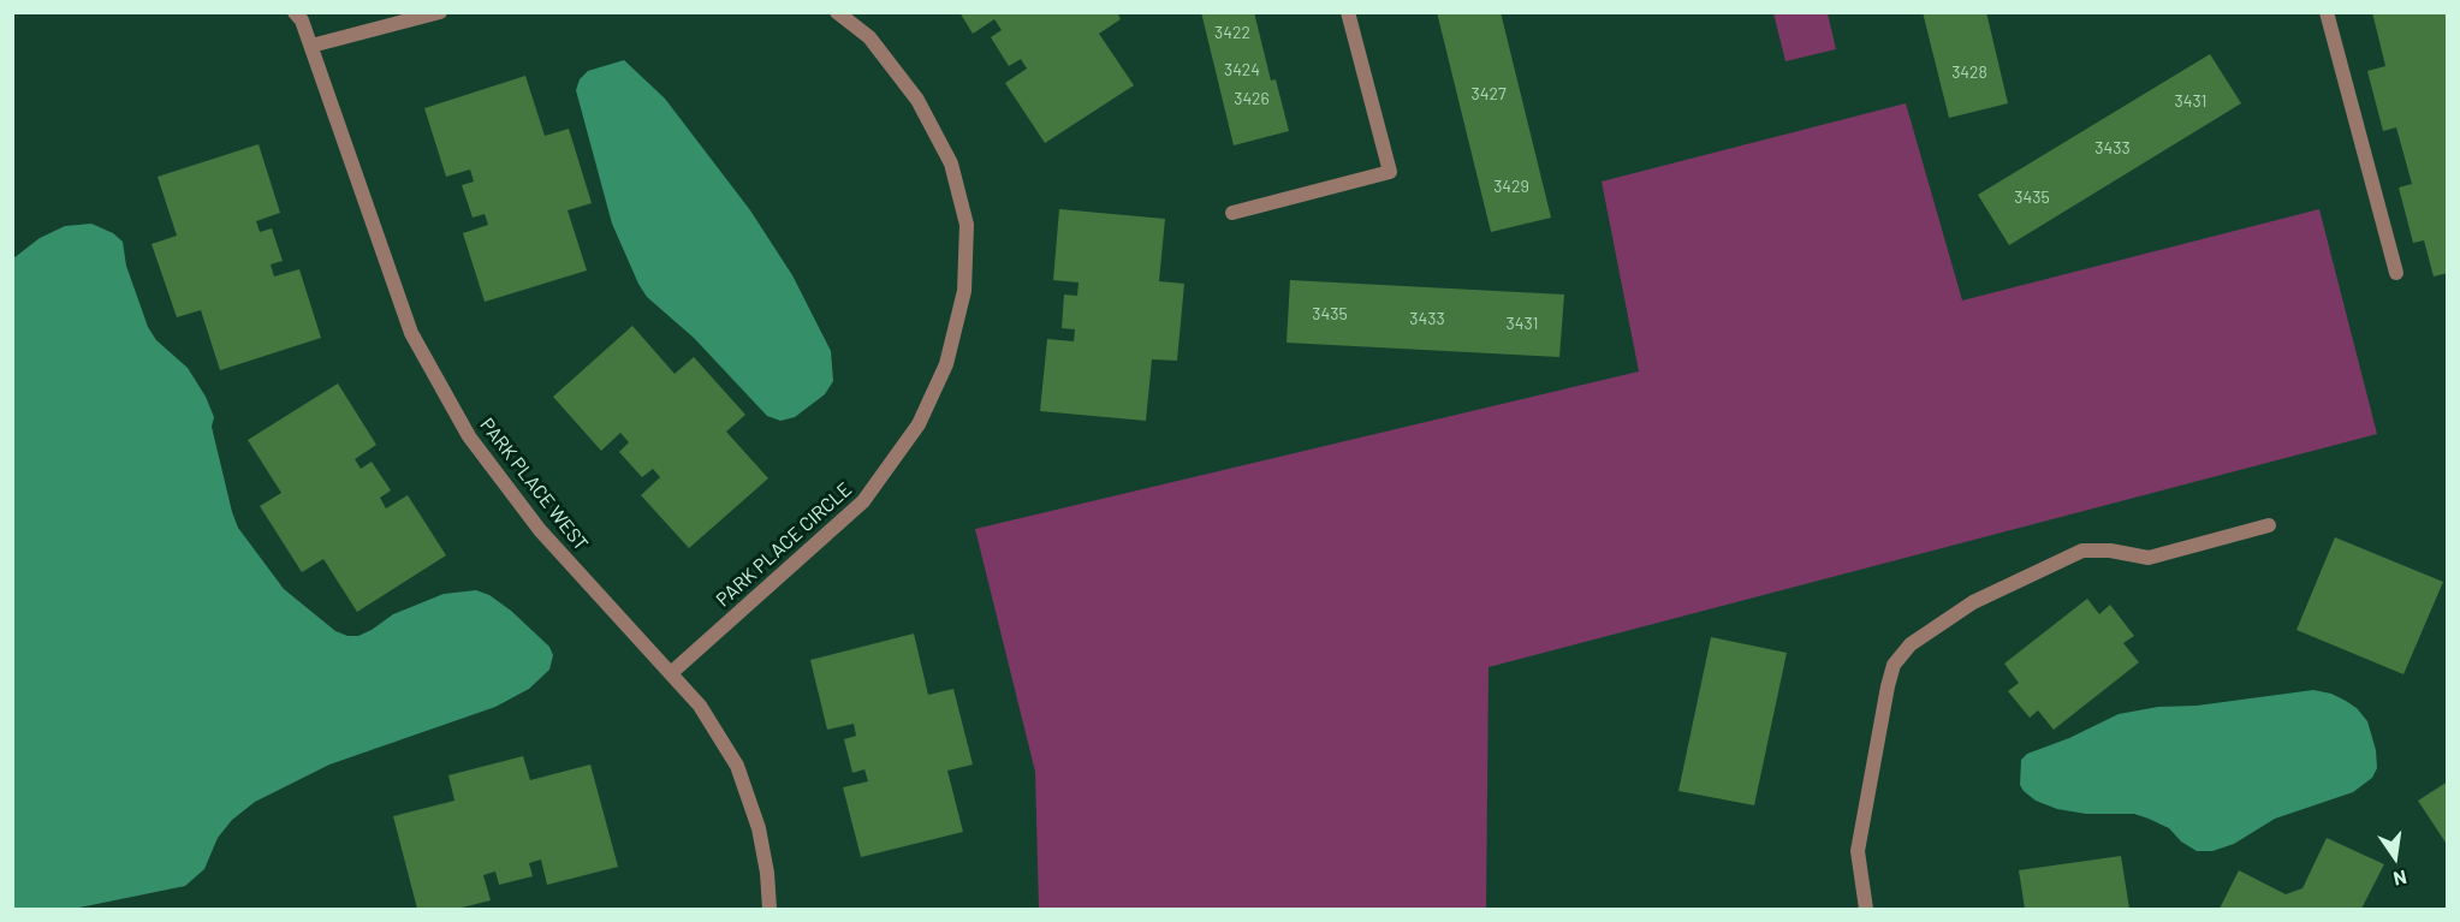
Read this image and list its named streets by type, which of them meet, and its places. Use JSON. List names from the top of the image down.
{
  "streets": {
    "street": ["PARK PLACE WEST", "PARK PLACE CIRCLE"]
  },
  "crossings": [
    ["PARK PLACE WEST", "PARK PLACE CIRCLE"]
  ],
  "house_numbers": [
    "3422",
    "3424",
    "3428",
    "3427",
    "3426",
    "3431",
    "3433",
    "3429",
    "3435",
    "3435",
    "3433",
    "3431"
  ],
  "north": "bottom"
}
